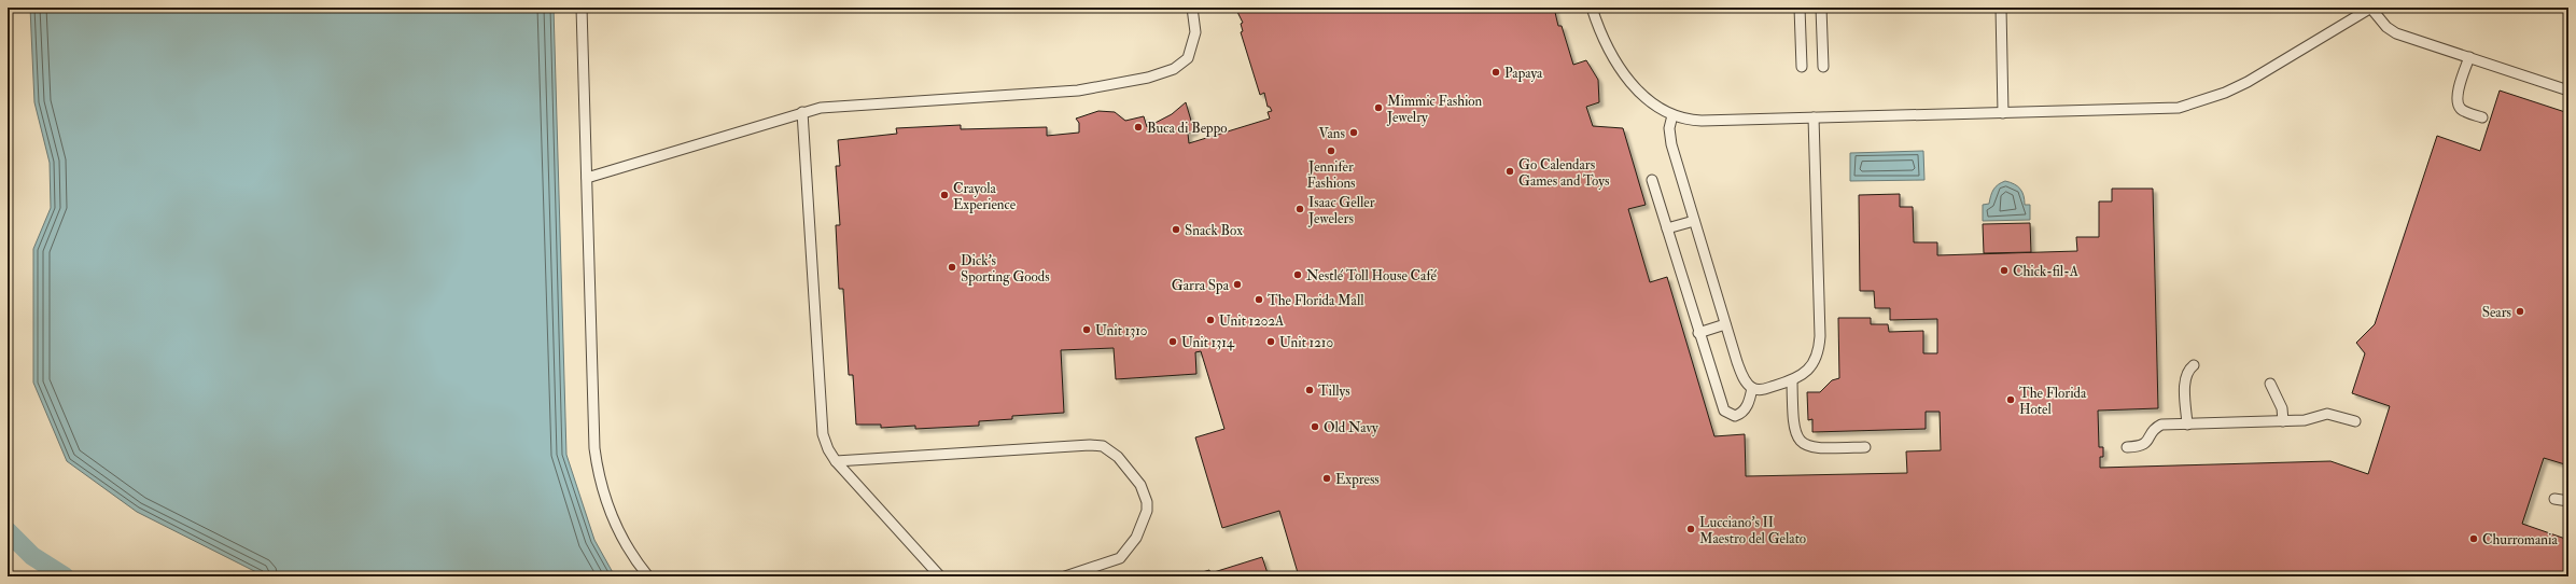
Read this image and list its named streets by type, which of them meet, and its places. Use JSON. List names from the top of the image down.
{
  "places": [
    "Papaya",
    "Mimmic Fashion Jewelry",
    "Buca di Beppo",
    "Vans",
    "Jennifer Fashions",
    "Go Calendars Games and Toys",
    "Crayola Experience",
    "Isaac Geller Jewelers",
    "Snack Box",
    "Dick's Sporting Goods",
    "Chick-fil-A",
    "Nestlé Toll House Café",
    "Garra Spa",
    "The Florida Mall",
    "Sears",
    "Unit 1202A",
    "Unit 1310",
    "Unit 1314",
    "Unit 1210",
    "Tillys",
    "The Florida Hotel",
    "Old Navy",
    "Express",
    "Lucciano's II Maestro del Gelato",
    "Churromania"
  ]
}
